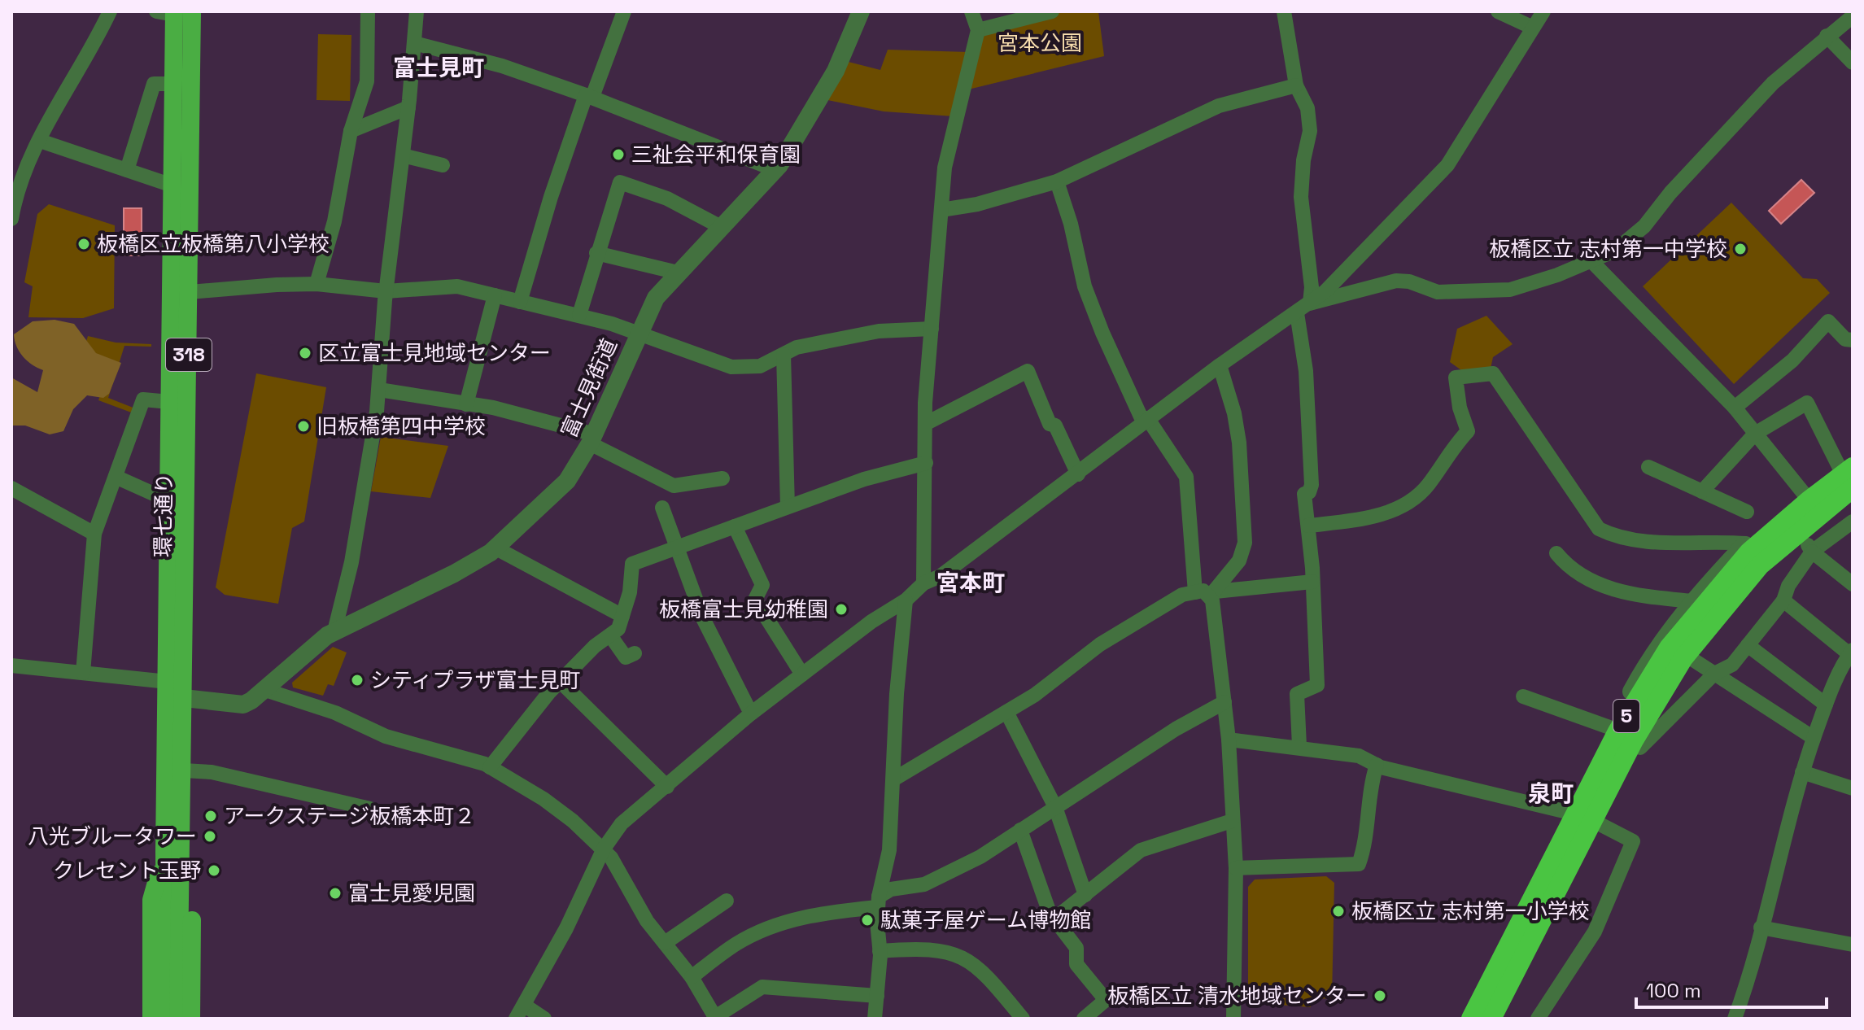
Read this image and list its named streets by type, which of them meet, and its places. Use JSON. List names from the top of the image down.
{
  "streets": {
    "highway": ["5"],
    "main road": ["318", "環七通り"],
    "street": ["富士見街道"]
  },
  "crossings": [
    ["富士見街道", "環七通り"]
  ],
  "districts": ["富士見町", "宮本町", "泉町"],
  "parks": ["宮本公園"],
  "places": [
    "三祉会平和保育園",
    "板橋区立板橋第八小学校",
    "板橋区立 志村第一中学校",
    "区立富士見地域センター",
    "旧板橋第四中学校",
    "板橋富士見幼稚園",
    "シティプラザ富士見町",
    "アークステージ板橋本町２",
    "八光ブルータワー",
    "クレセント玉野",
    "富士見愛児園",
    "板橋区立 志村第一小学校",
    "駄菓子屋ゲーム博物館",
    "板橋区立 清水地域センター"
  ],
  "scale_bar": "100 m"
}
